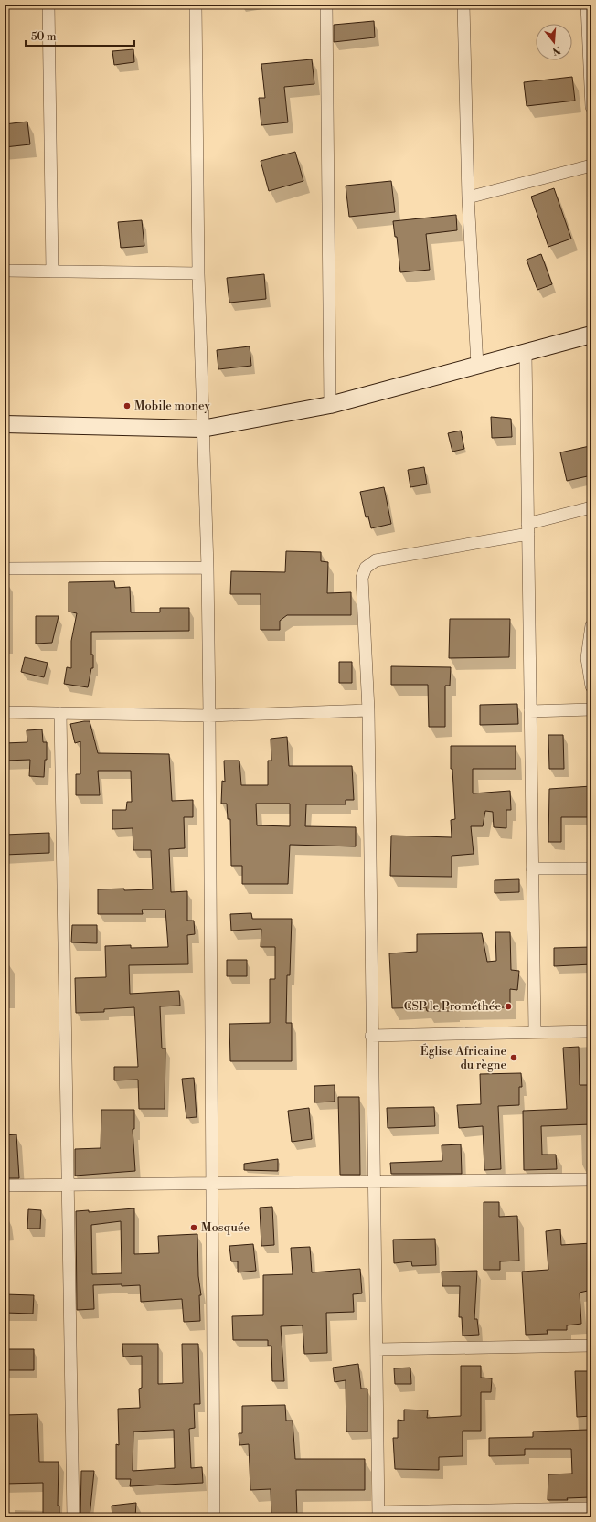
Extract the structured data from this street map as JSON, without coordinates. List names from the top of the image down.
{
  "places": [
    "Mobile money",
    "CSP le Prométhée",
    "Église Africaine du règne",
    "Mosquée"
  ],
  "scale_bar": "50 m",
  "north": "bottom"
}
